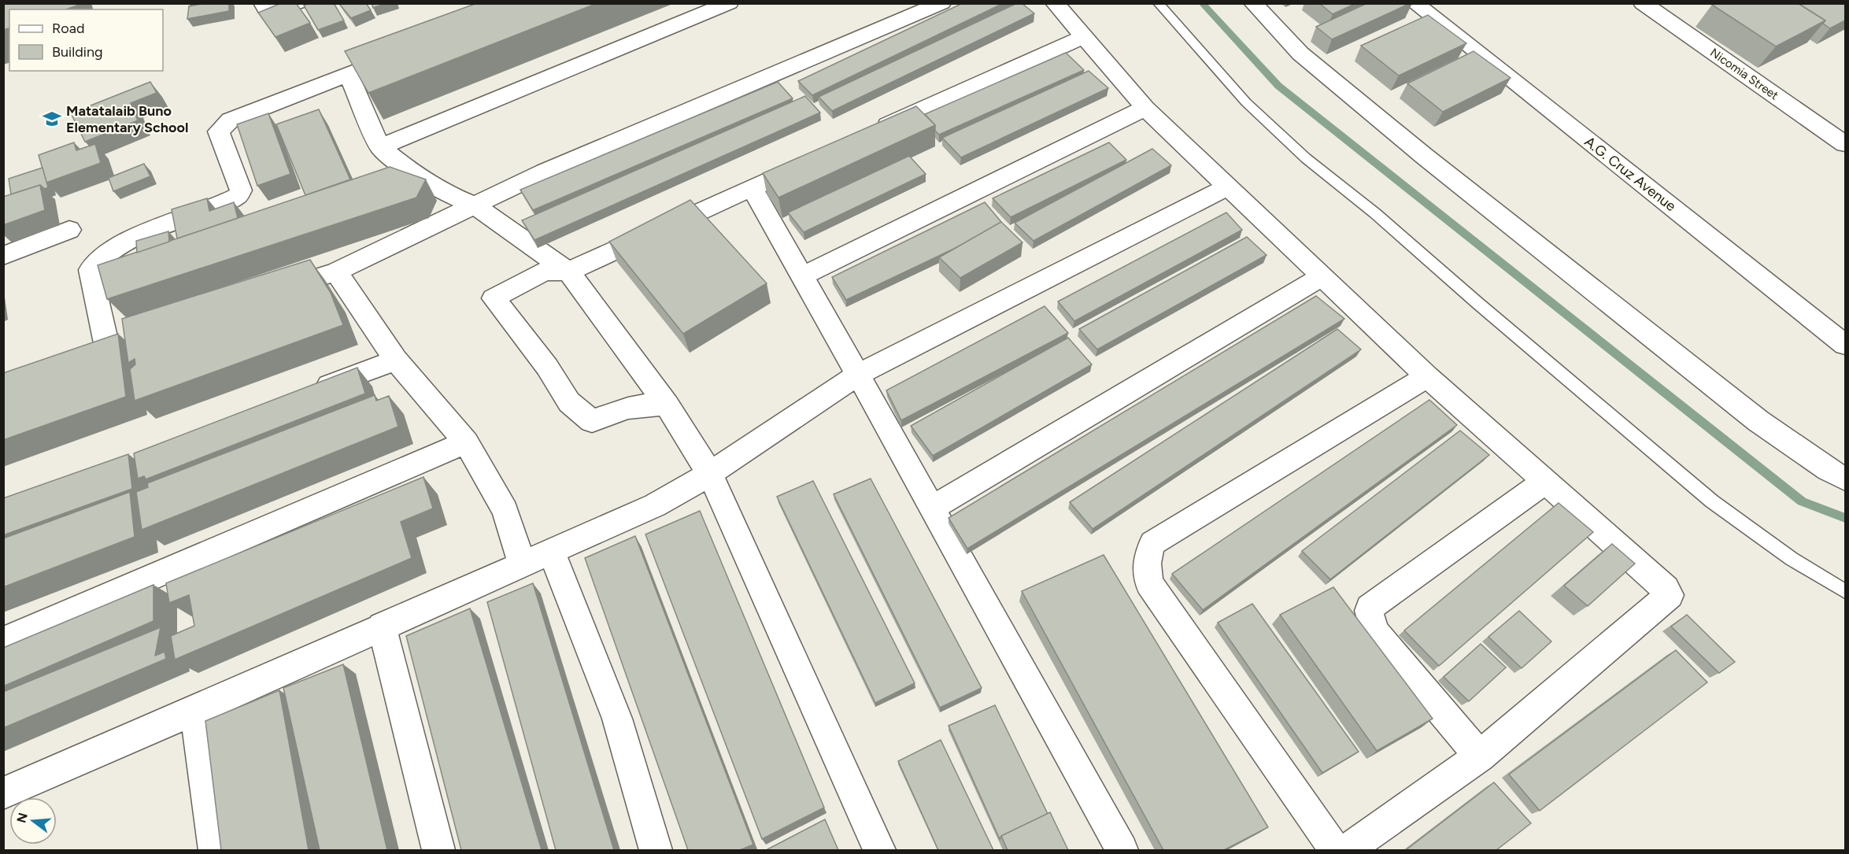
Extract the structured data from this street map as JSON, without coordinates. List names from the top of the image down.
{
  "streets": {
    "street": ["Nicomia Street", "A.G. Cruz Avenue"]
  },
  "places": {
    "school or university": ["Matatalaib Buno Elementary School"]
  },
  "legend": ["Road", "Building"],
  "north": "left"
}
